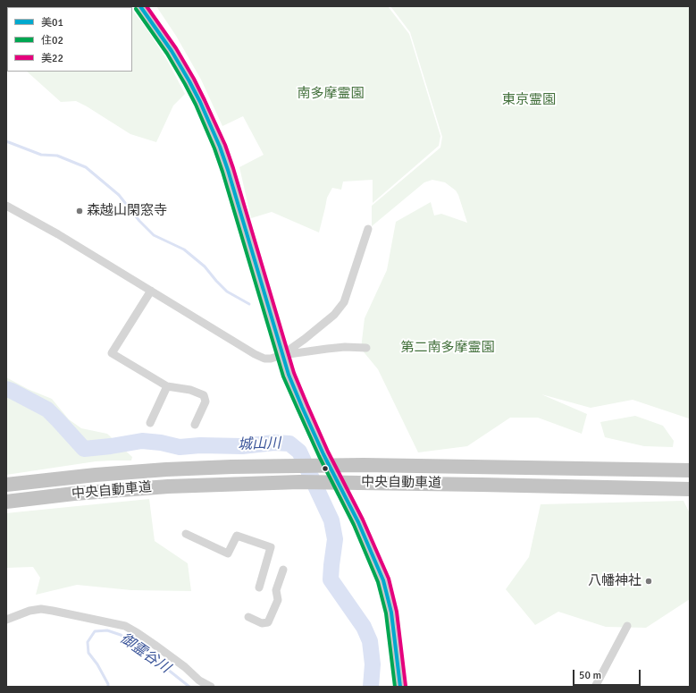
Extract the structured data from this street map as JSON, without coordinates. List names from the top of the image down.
{
  "streets": {
    "highway": ["中央自動車道"]
  },
  "water": ["城山川", "御霊谷川"],
  "parks": ["南多摩霊園", "東京霊園", "第二南多摩霊園"],
  "places": ["森越山閑窓寺", "八幡神社"],
  "lines": ["transit line 美01", "transit line 美22", "transit line 住02"],
  "legend": ["美01", "住02", "美22"],
  "scale_bar": "50 m"
}
